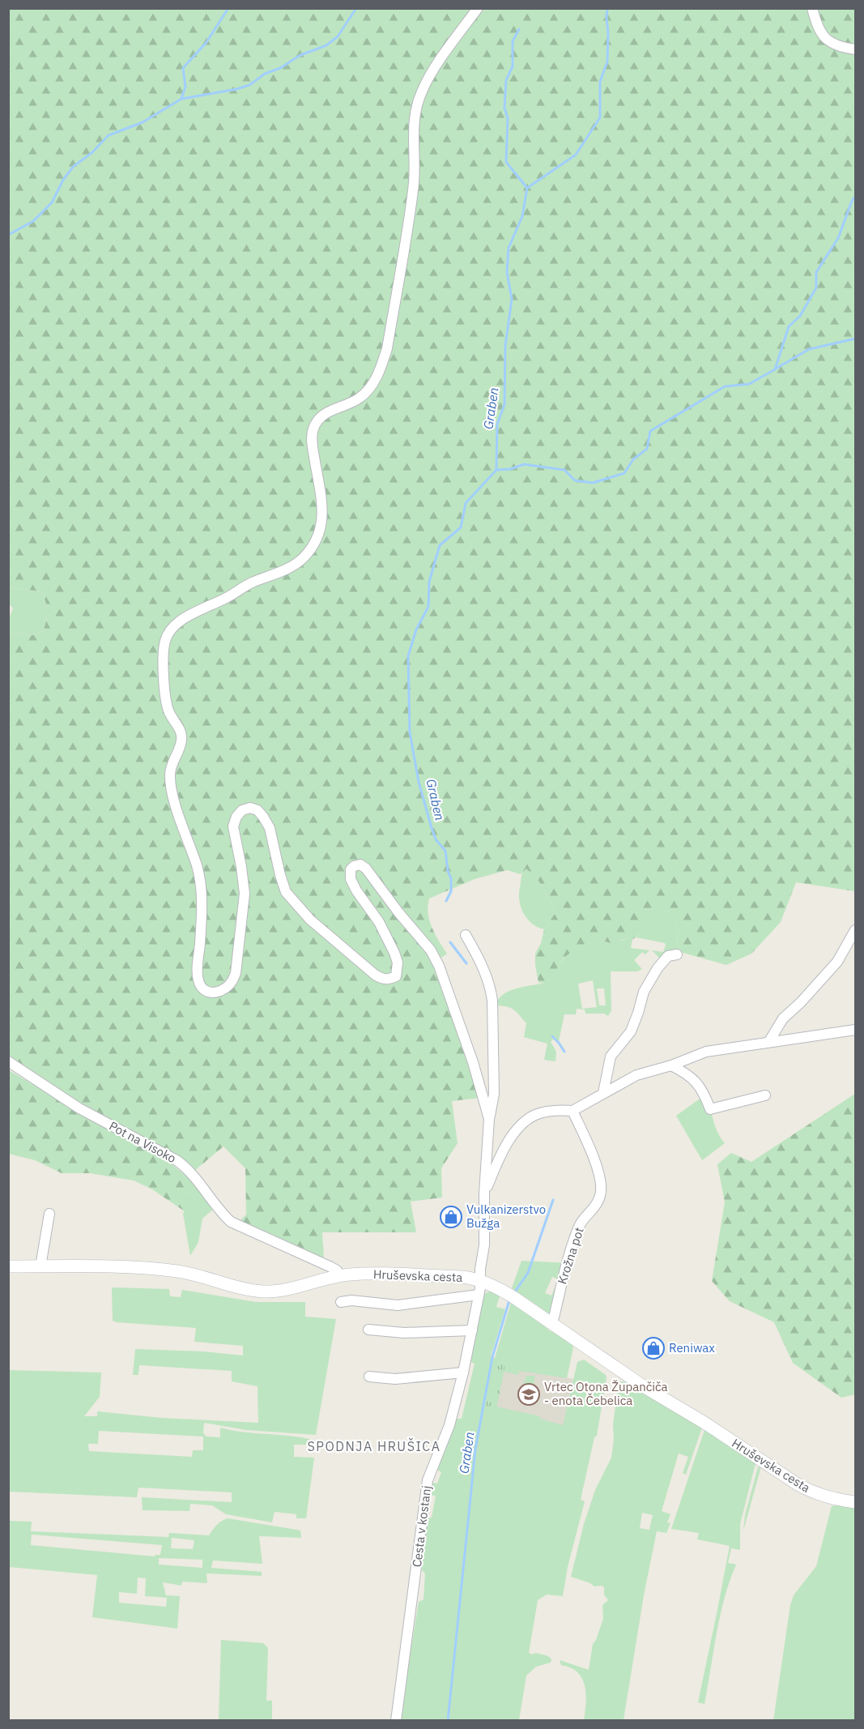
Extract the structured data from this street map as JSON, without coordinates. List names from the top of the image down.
{
  "streets": {
    "street": [
      "Pot na Visoko",
      "Krožna pot",
      "Hruševska cesta",
      "Cesta v kostanj"
    ]
  },
  "crossings": [
    ["Pot na Visoko", "Hruševska cesta"],
    ["Krožna pot", "Hruševska cesta"],
    ["Hruševska cesta", "Cesta v kostanj"]
  ],
  "districts": ["SPODNJA HRUŠICA"],
  "water": ["Graben"],
  "places": {
    "shop": ["Vulkanizerstvo Bužga", "Reniwax"],
    "school or university": ["Vrtec Otona Župančiča - enota Čebelica"]
  }
}
